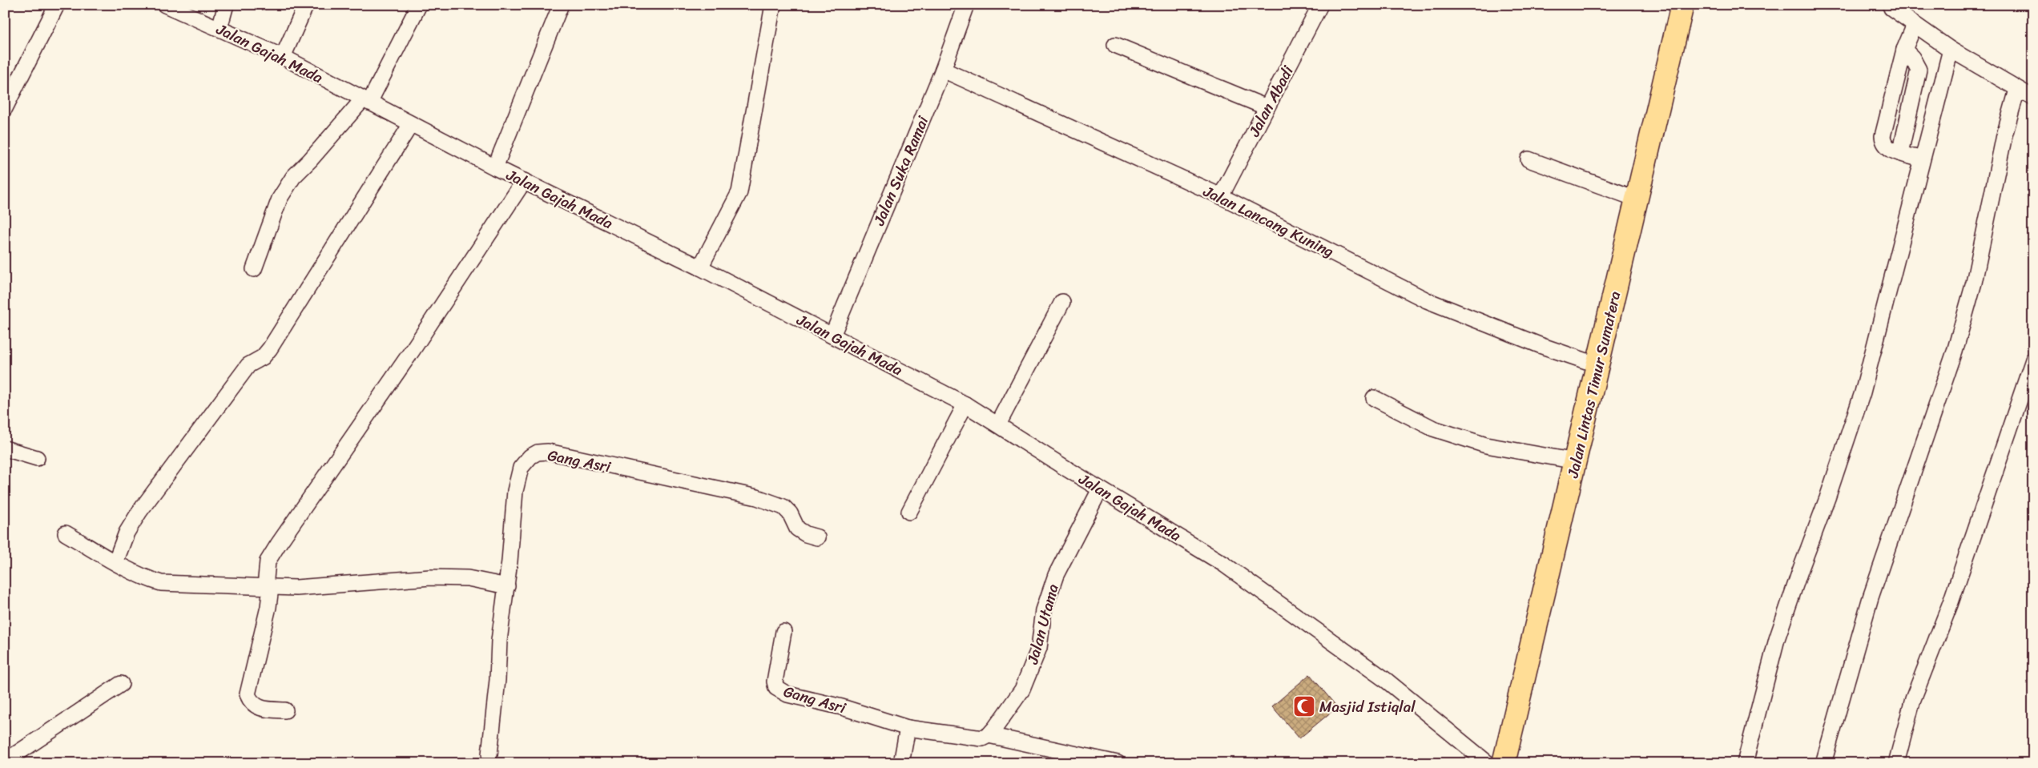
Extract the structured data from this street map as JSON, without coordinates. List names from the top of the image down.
{
  "streets": {
    "highway": ["Jalan Lintas Timur Sumatera"],
    "street": [
      "Jalan Gajah Mada",
      "Jalan Abadi",
      "Jalan Suka Ramai",
      "Jalan Lancang Kuning",
      "Gang Asri",
      "Jalan Utama"
    ]
  },
  "crossings": [
    ["Jalan Gajah Mada", "Jalan Suka Ramai"],
    ["Jalan Gajah Mada", "Jalan Utama"],
    ["Jalan Abadi", "Jalan Lancang Kuning"],
    ["Jalan Suka Ramai", "Jalan Lancang Kuning"],
    ["Jalan Lancang Kuning", "Jalan Lintas Timur Sumatera"]
  ],
  "places": {
    "mosque": ["Masjid Istiqlal"]
  }
}
